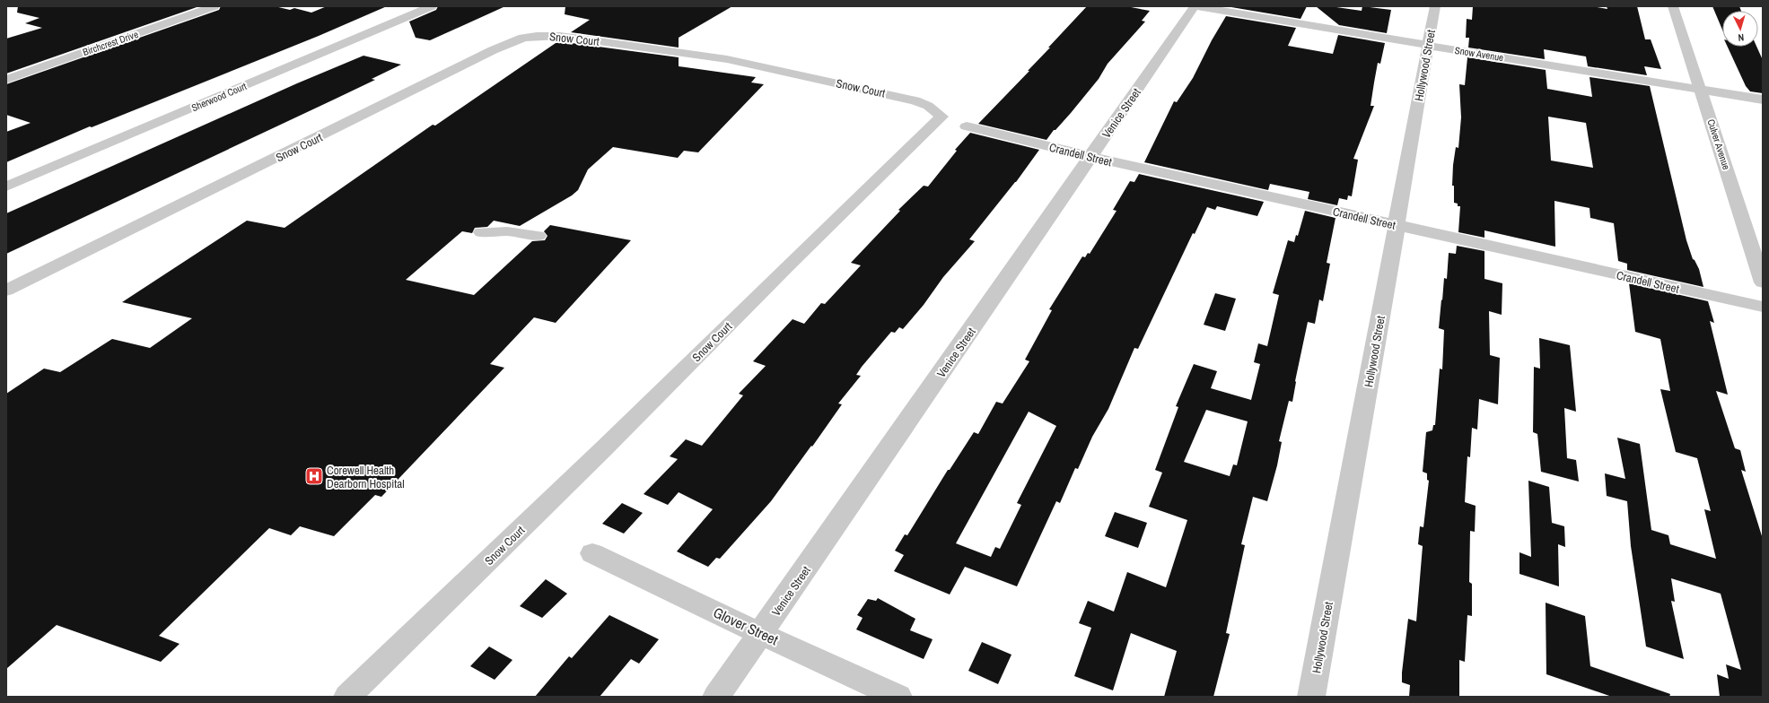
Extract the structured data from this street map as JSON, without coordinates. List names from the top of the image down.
{
  "streets": {
    "street": [
      "Snow Court",
      "Birchcrest Drive",
      "Snow Avenue",
      "Hollywood Street",
      "Sherwood Court",
      "Venice Street",
      "Culver Avenue",
      "Crandell Street",
      "Glover Street"
    ]
  },
  "crossings": [
    ["Snow Avenue", "Hollywood Street"],
    ["Snow Avenue", "Venice Street"],
    ["Snow Avenue", "Culver Avenue"],
    ["Hollywood Street", "Crandell Street"],
    ["Venice Street", "Crandell Street"],
    ["Venice Street", "Glover Street"]
  ],
  "places": {
    "hospital": ["Corewell Health Dearborn Hospital"]
  },
  "north": "bottom"
}
